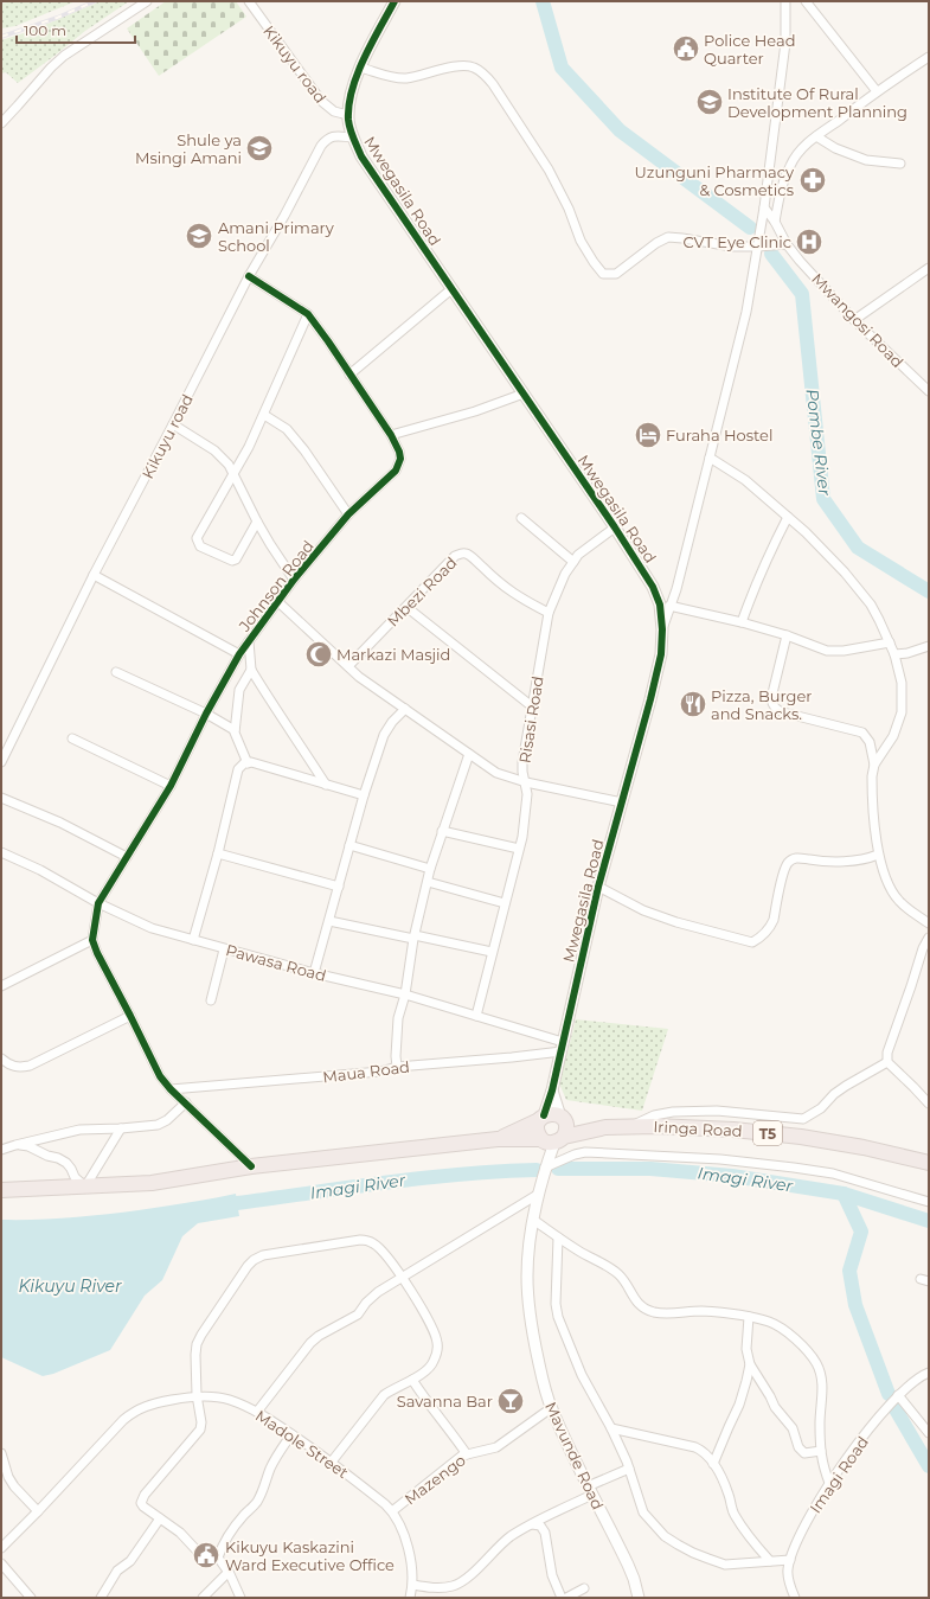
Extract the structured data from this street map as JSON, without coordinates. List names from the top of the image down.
{
  "streets": {
    "highway": ["Iringa Road", "T5"],
    "street": [
      "Kikuyu road",
      "Mwegasila Road",
      "Mwangosi Road",
      "Johnson Road",
      "Mbezi Road",
      "Risasi Road",
      "Pawasa Road",
      "Maua Road",
      "Madole Street",
      "Mavunde Road",
      "Imagi Road",
      "Mazengo"
    ]
  },
  "crossings": [
    ["Kikuyu road", "Mwegasila Road"],
    ["Kikuyu road", "Johnson Road"],
    ["Mwegasila Road", "Risasi Road"],
    ["Mwegasila Road", "Pawasa Road"],
    ["Mwegasila Road", "Maua Road"],
    ["Mwegasila Road", "T5"],
    ["Mwegasila Road", "Mavunde Road"],
    ["Johnson Road", "Pawasa Road"],
    ["Mbezi Road", "Risasi Road"],
    ["Risasi Road", "Pawasa Road"],
    ["Pawasa Road", "Maua Road"],
    ["Iringa Road", "T5"],
    ["T5", "Mavunde Road"],
    ["Madole Street", "Mazengo"],
    ["Mavunde Road", "Mazengo"]
  ],
  "water": ["Pombe River", "Imagi River", "Kikuyu River"],
  "places": {
    "public building": ["Police Head Quarter", "Kikuyu Kaskazini Ward Executive Office"],
    "school or university": ["Institute Of Rural Development Planning", "Shule ya Msingi Amani", "Amani Primary School"],
    "pharmacy": ["Uzunguni Pharmacy & Cosmetics"],
    "hospital": ["CVT Eye Clinic"],
    "hotel": ["Furaha Hostel"],
    "mosque": ["Markazi Masjid"],
    "restaurant": ["Pizza, Burger and Snacks."],
    "bar": ["Savanna Bar"]
  },
  "scale_bar": "100 m"
}
